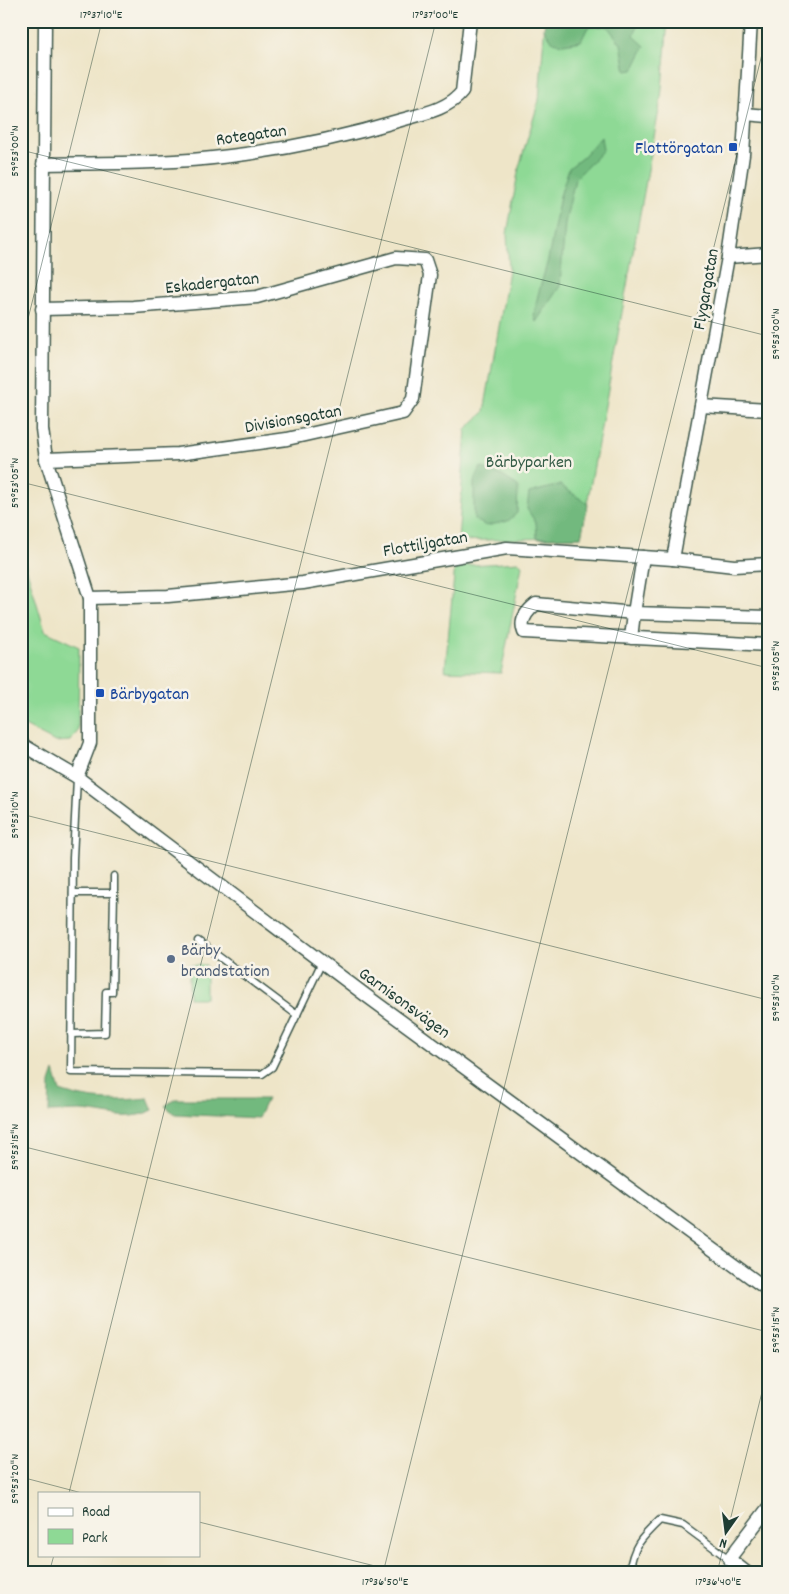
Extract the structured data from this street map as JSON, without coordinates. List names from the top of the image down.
{
  "streets": {
    "street": [
      "Rotegatan",
      "Eskadergatan",
      "Flygargatan",
      "Divisionsgatan",
      "Flottiljgatan",
      "Garnisonsvägen"
    ]
  },
  "crossings": [
    ["Eskadergatan", "Divisionsgatan"],
    ["Flygargatan", "Flottiljgatan"]
  ],
  "parks": ["Bärbyparken"],
  "places": {
    "transit": ["Flottörgatan", "Bärbygatan"],
    "other": ["Bärby brandstation"]
  },
  "legend": ["Road", "Park"],
  "north": "bottom",
  "coordinates": [
    "17°37'10\"E",
    "17°37'00\"E",
    "59°53'00\"N",
    "59°53'05\"N",
    "59°53'10\"N",
    "59°53'15\"N",
    "59°53'20\"N",
    "17°36'50\"E",
    "17°36'40\"E"
  ]
}
